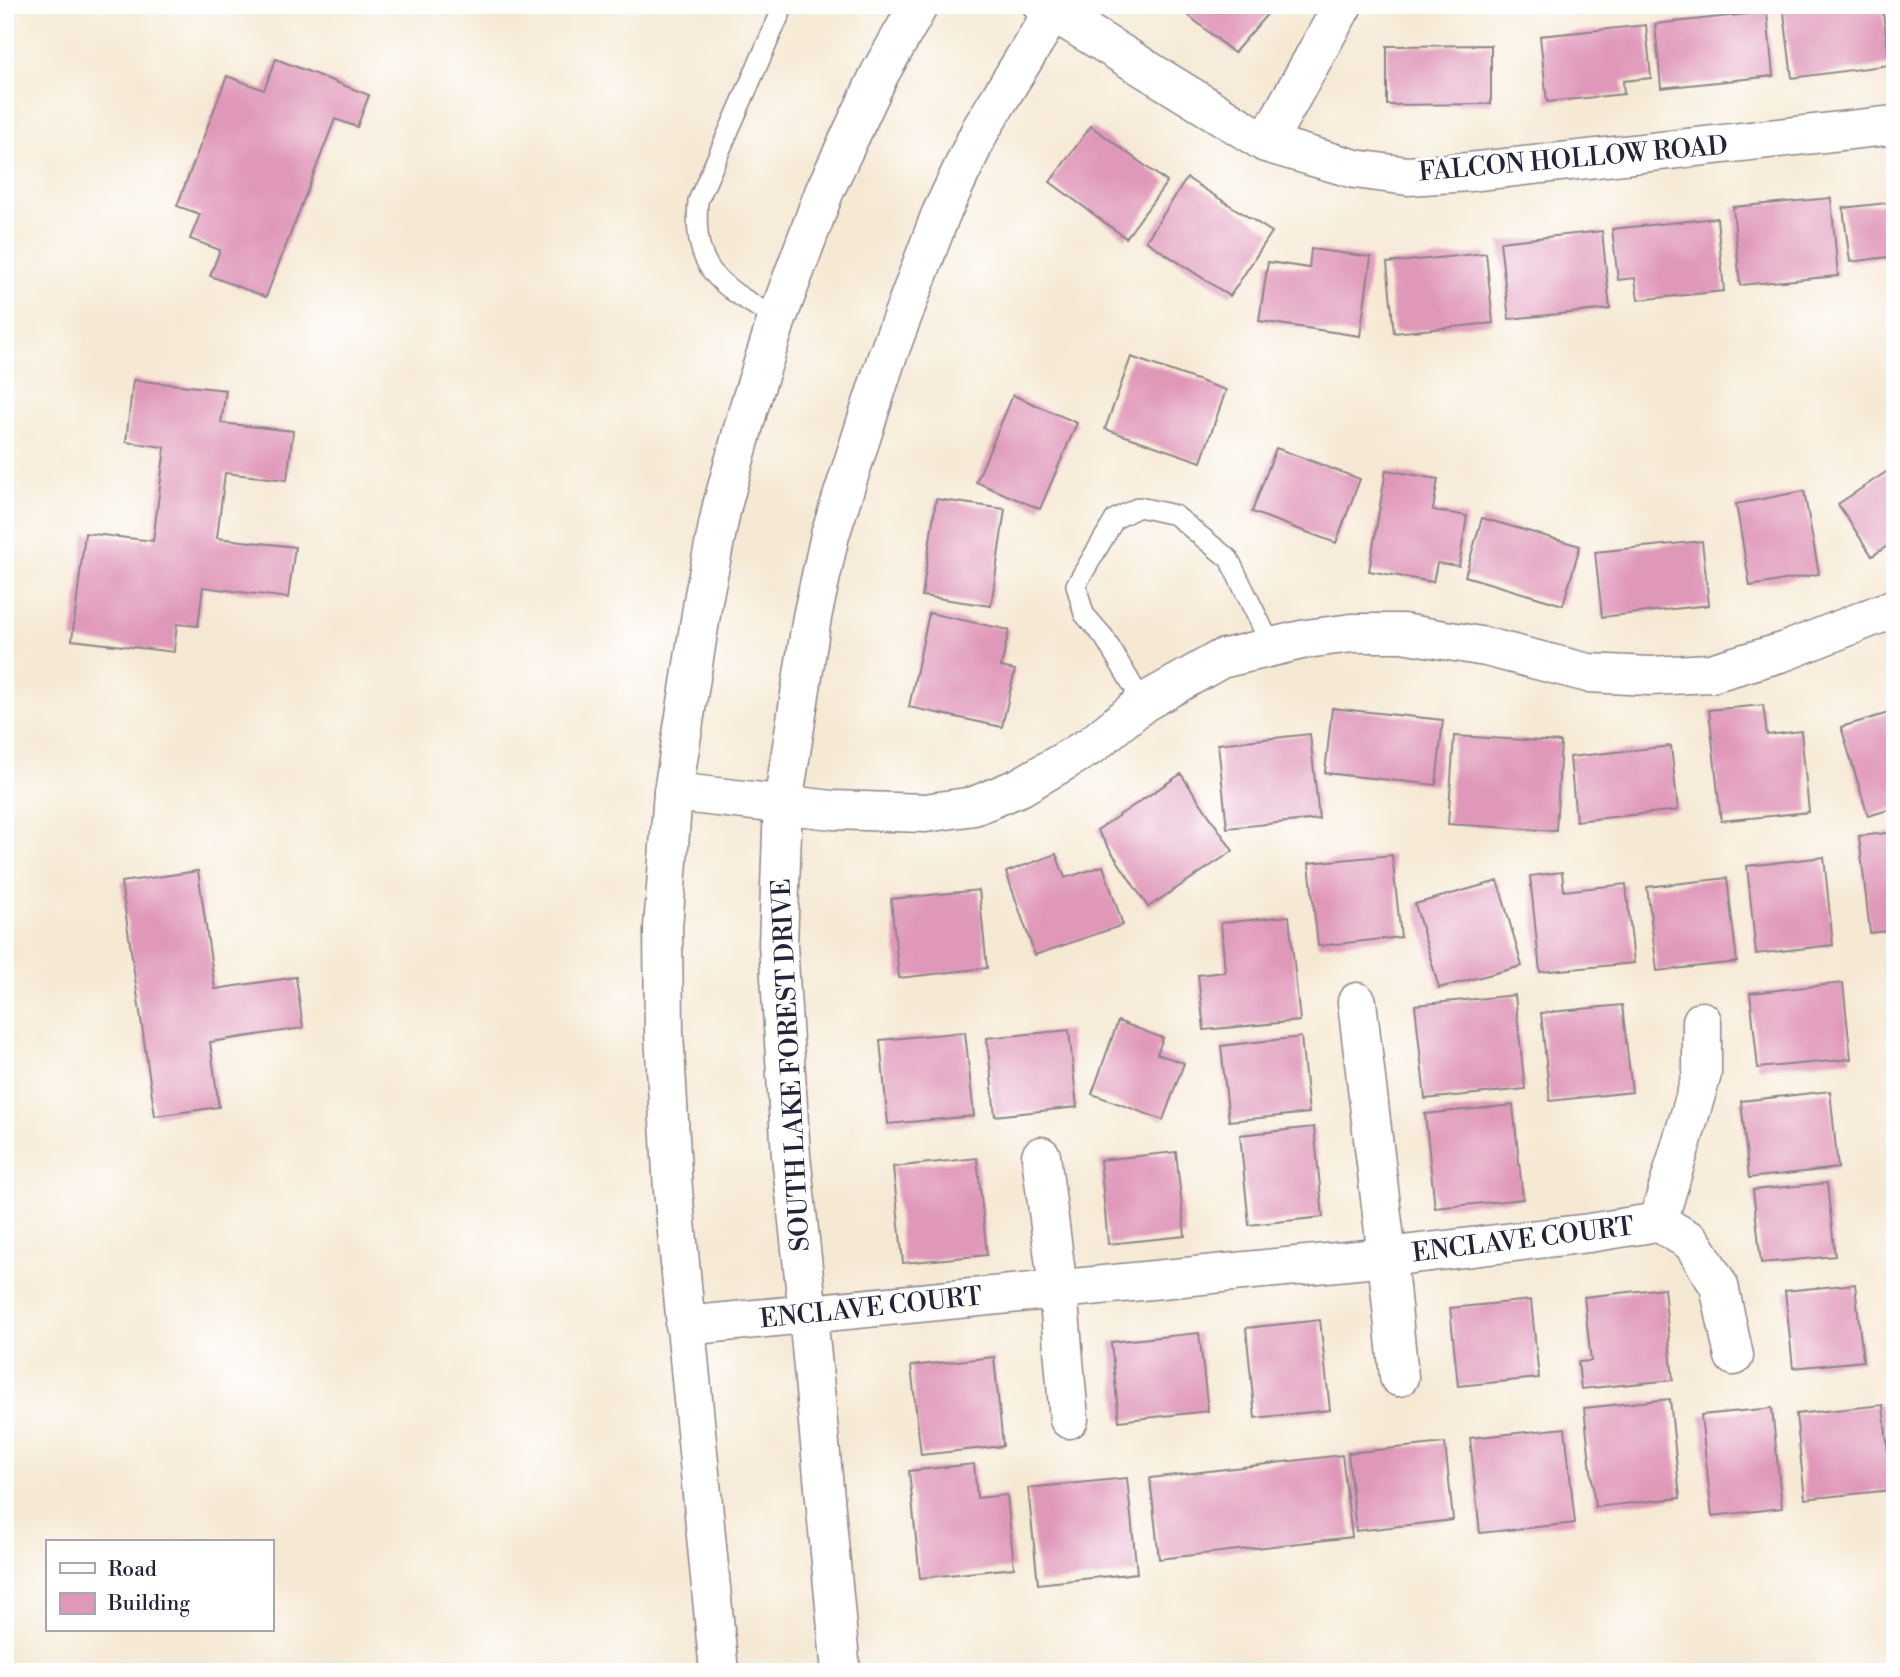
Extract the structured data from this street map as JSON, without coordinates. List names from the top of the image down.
{
  "streets": {
    "street": ["FALCON HOLLOW ROAD", "SOUTH LAKE FOREST DRIVE", "ENCLAVE COURT"]
  },
  "crossings": [
    ["FALCON HOLLOW ROAD", "SOUTH LAKE FOREST DRIVE"],
    ["SOUTH LAKE FOREST DRIVE", "ENCLAVE COURT"]
  ],
  "legend": ["Road", "Building"]
}
